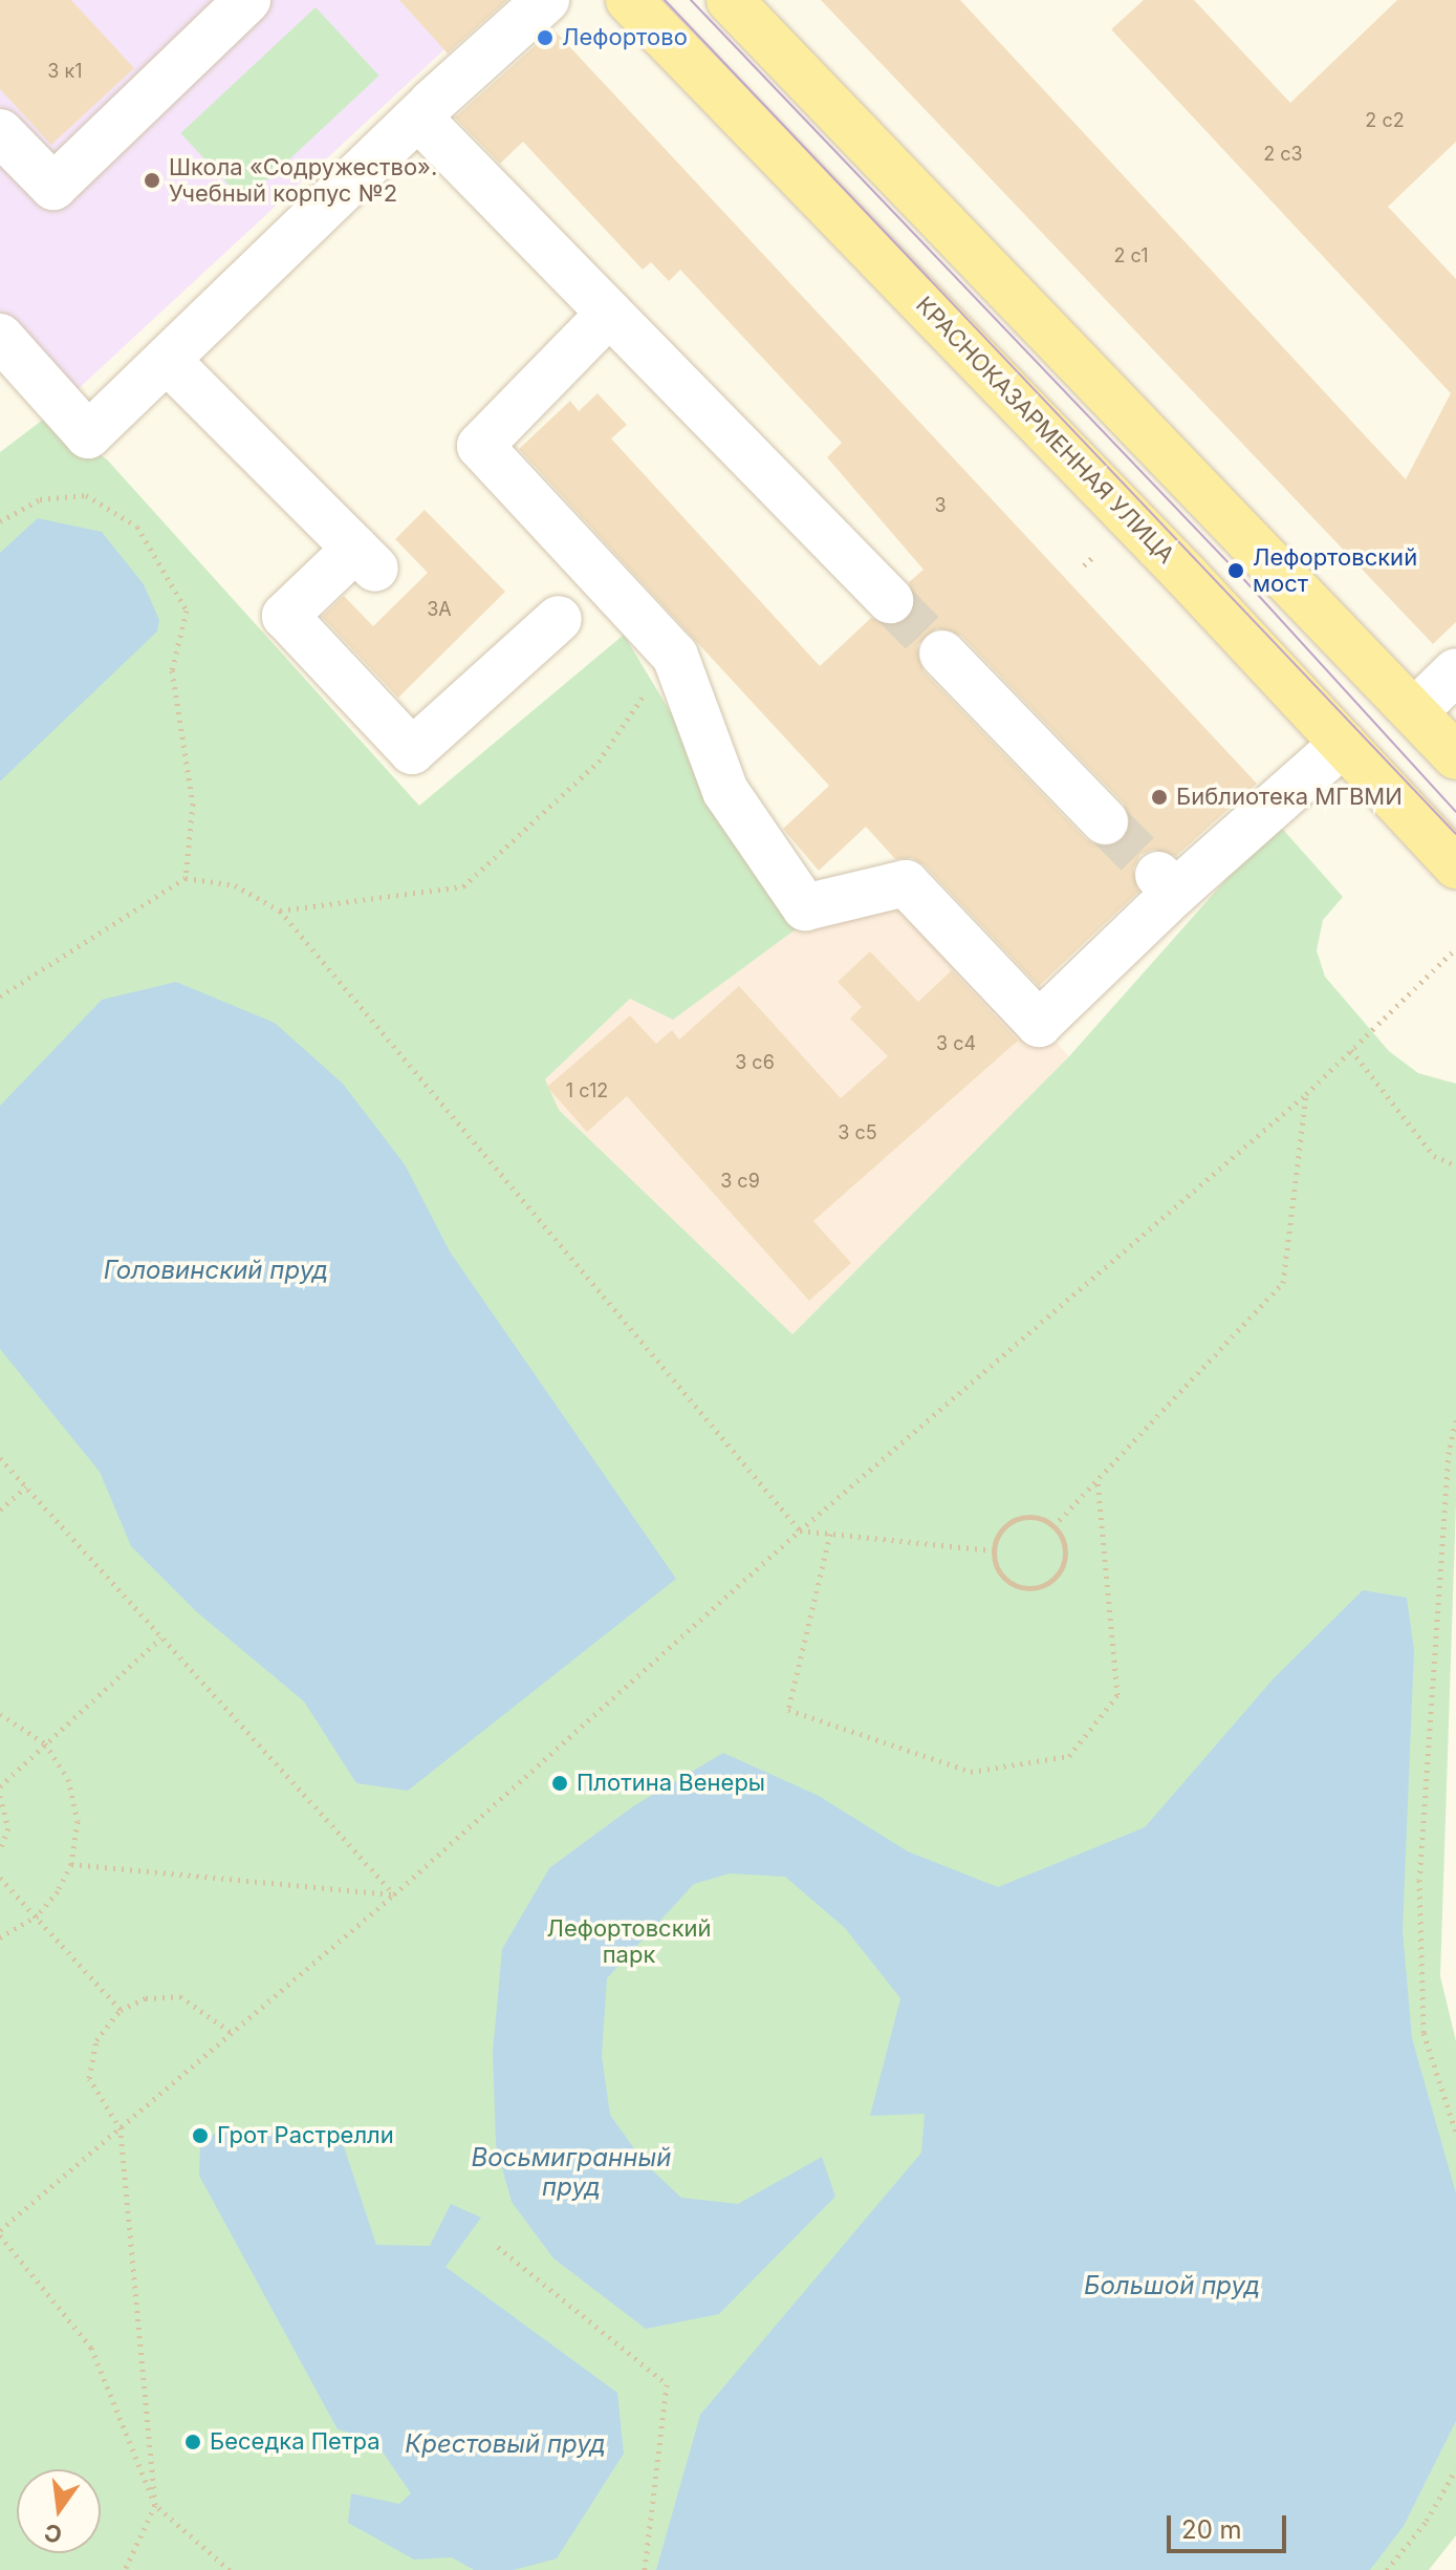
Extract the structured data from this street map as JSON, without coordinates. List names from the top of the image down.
{
  "streets": {
    "main road": ["КРАСНОКАЗАРМЕННАЯ УЛИЦА"]
  },
  "water": [
    "Головинский пруд",
    "Восьмигранный пруд",
    "Большой пруд",
    "Крестовый пруд"
  ],
  "parks": ["Лефортовский парк"],
  "places": [
    "Лефортово",
    "Школа «Содружество». Учебный корпус №2",
    "Лефортовский мост",
    "Библиотека МГВМИ",
    "Плотина Венеры",
    "Грот Растрелли",
    "Беседка Петра"
  ],
  "house_numbers": [
    "3 к1",
    "2 с2",
    "2 c3",
    "2 с1",
    "3",
    "3А",
    "3 с4",
    "3 с6",
    "1 с12",
    "3 с5",
    "3 с9"
  ],
  "scale_bar": "20 m",
  "north": "bottom"
}
